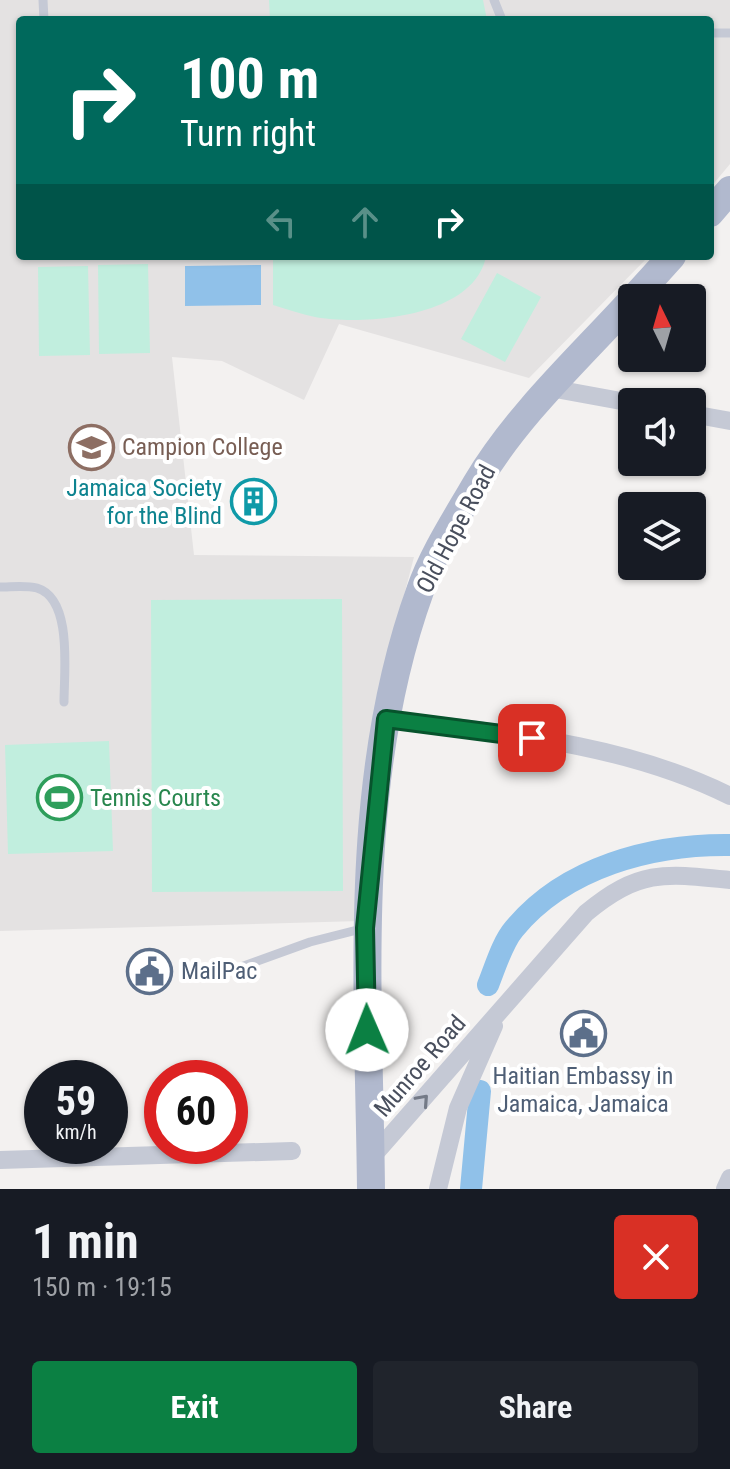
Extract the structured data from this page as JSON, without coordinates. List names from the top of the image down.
{
  "streets": {
    "main road": ["Old Hope Road"],
    "street": ["Munroe Road"]
  },
  "crossings": [
    ["Old Hope Road", "Munroe Road"]
  ],
  "places": {
    "school or university": ["Campion College"],
    "building": ["Jamaica Society for the Blind"],
    "sports": ["Tennis Courts"],
    "public building": ["MailPac", "Haitian Embassy in Jamaica, Jamaica"]
  },
  "north": "top",
  "page": {
    "turn": ["100 m", "Turn right"],
    "speed": "59 km/h",
    "limit": "60",
    "heading": ["1 min", "150 m · 19:15"],
    "buttons": ["Exit", "Share"]
  }
}
